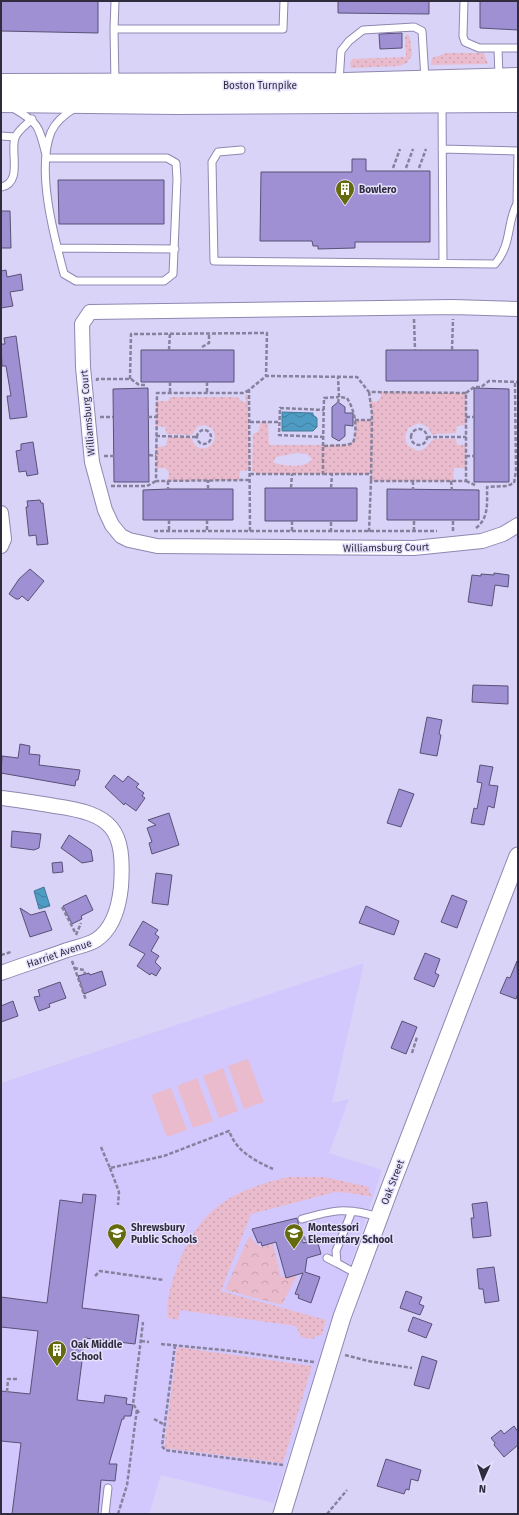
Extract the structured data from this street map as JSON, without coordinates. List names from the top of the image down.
{
  "streets": {
    "highway": ["Boston Turnpike"],
    "street": ["Williamsburg Court", "Harriet Avenue", "Oak Street"]
  },
  "places": {
    "building": ["Bowlero", "Oak Middle School"],
    "school or university": ["Shrewsbury Public Schools", "Montessori Elementary School"]
  },
  "north": "bottom"
}
